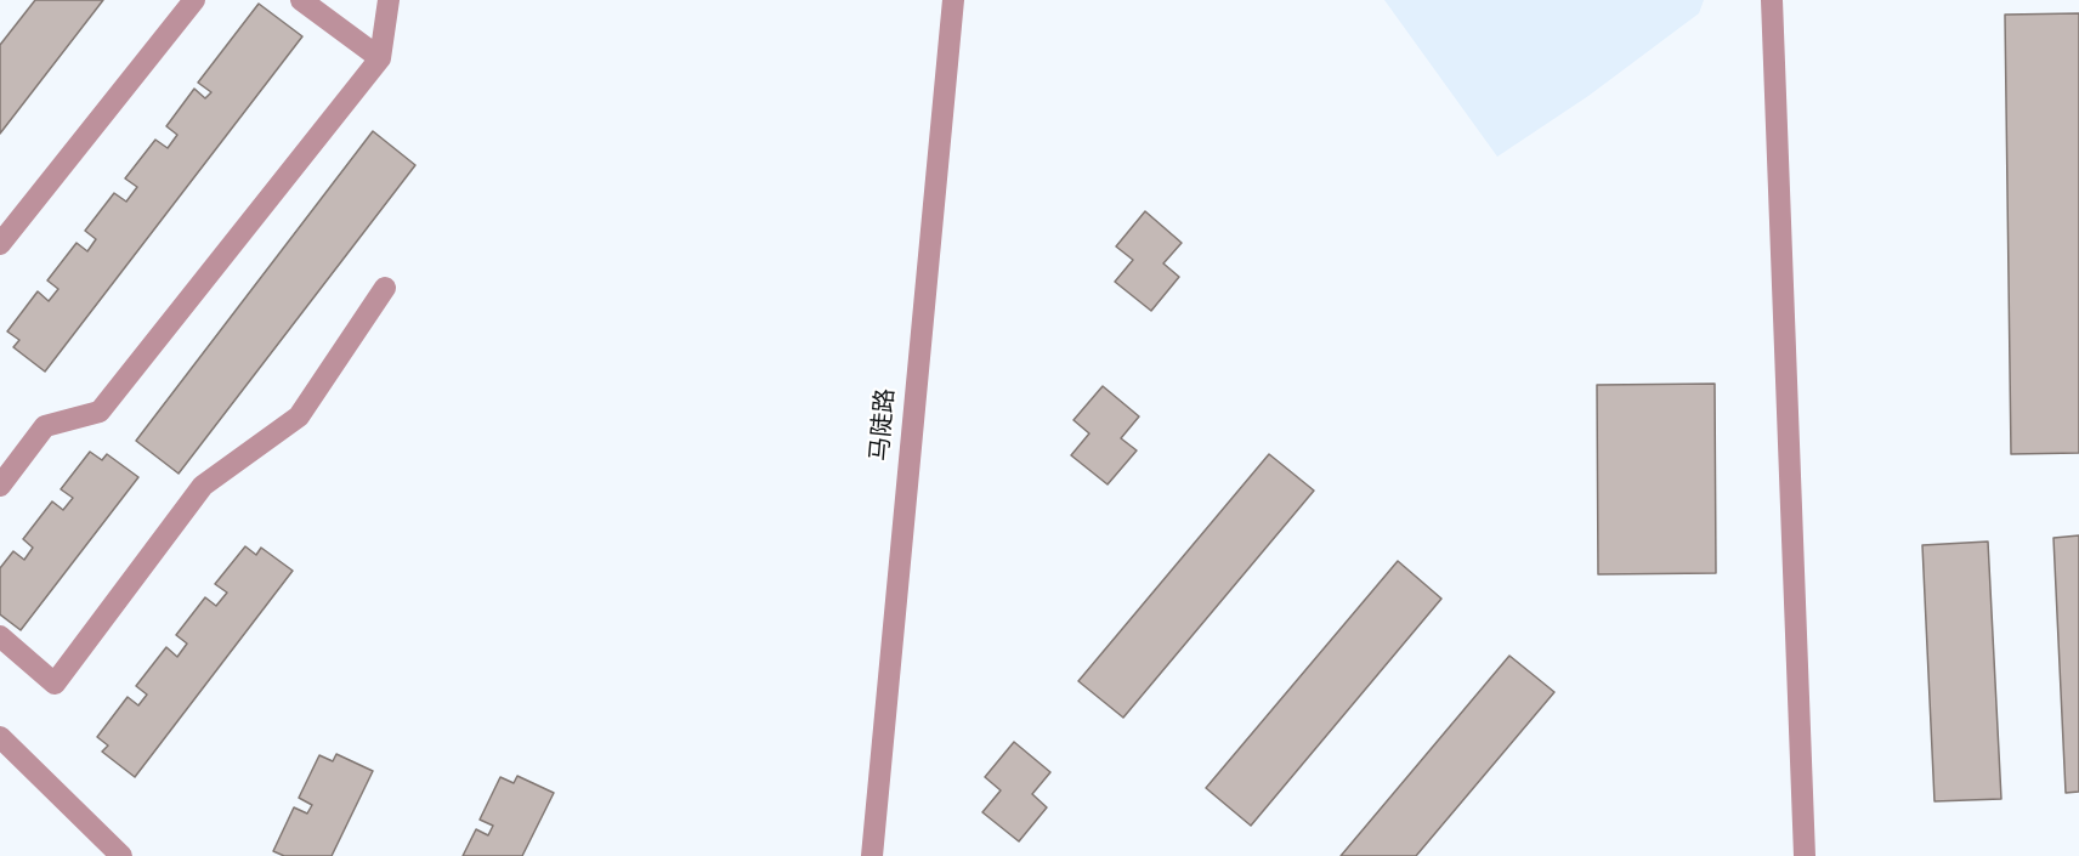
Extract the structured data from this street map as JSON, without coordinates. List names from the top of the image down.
{
  "streets": {
    "street": ["马陡路"]
  }
}
